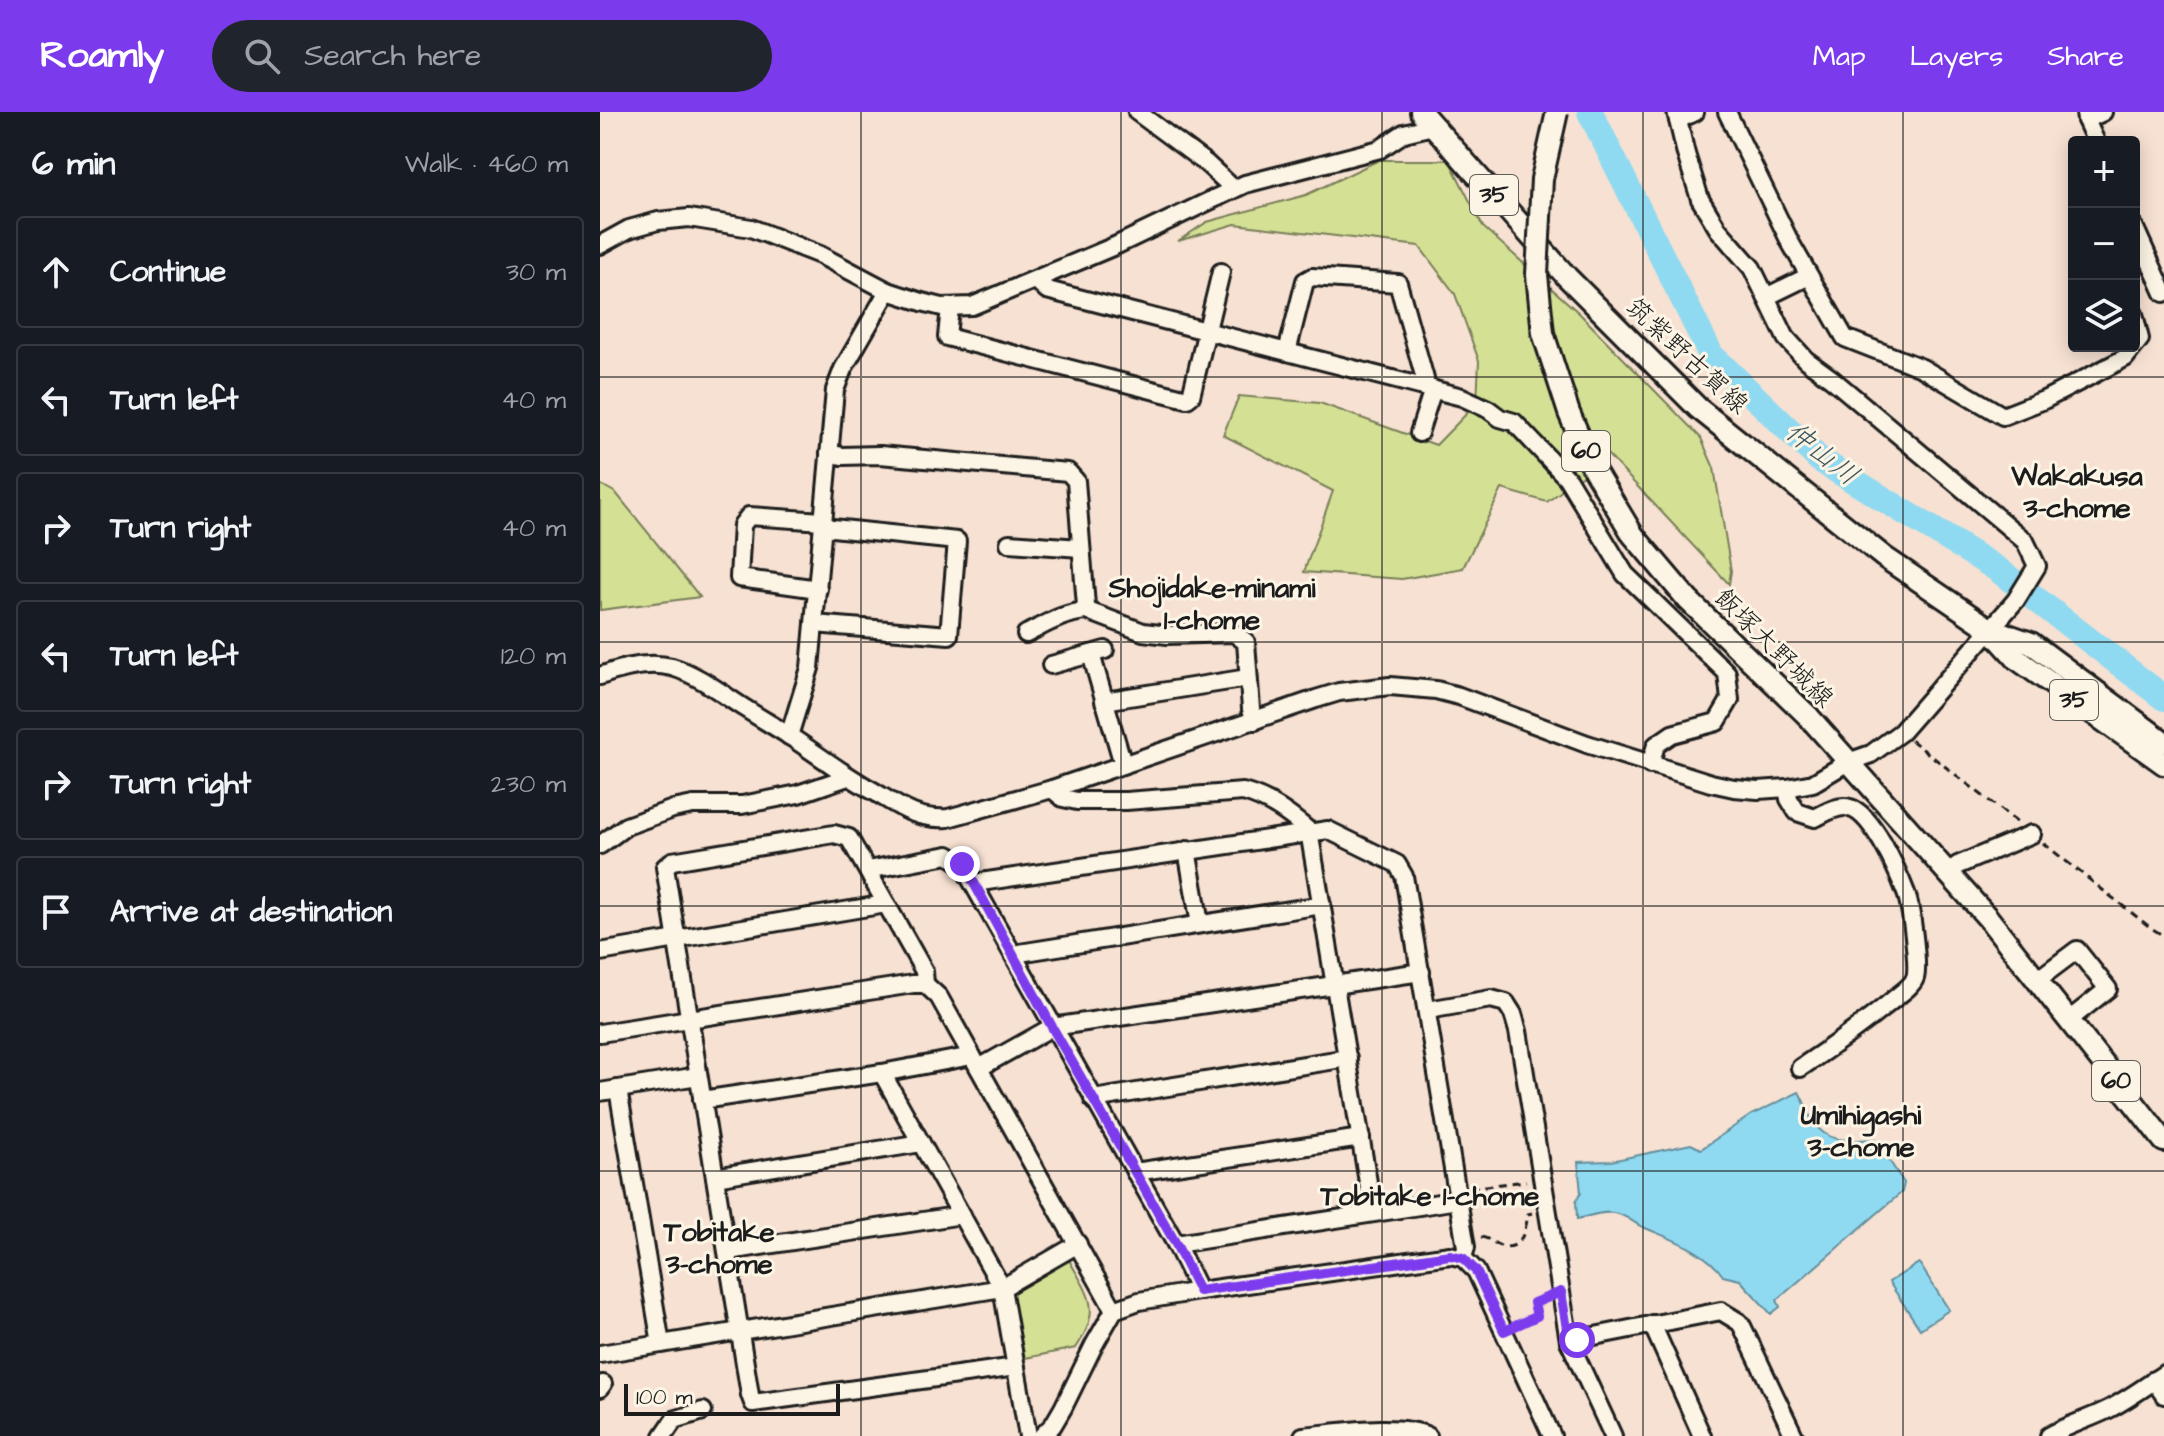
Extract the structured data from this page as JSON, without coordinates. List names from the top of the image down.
{
  "streets": {
    "main road": [
      "35",
      "筑紫野古賀線",
      "60",
      "飯塚大野城線"
    ]
  },
  "districts": [
    "Wakakusa 3-chome",
    "Shojidake-minami 1-chome",
    "Umihigashi 3-chome",
    "Tobitake 1-chome",
    "Tobitake 3-chome"
  ],
  "water": ["仲山川"],
  "scale_bar": "100 m",
  "page": {
    "header": "Roamly",
    "search": "Search here",
    "nav": ["Map", "Layers", "Share"],
    "heading": ["6 min", "Walk · 460 m"],
    "map_buttons": ["+", "−"],
    "list": [
      ["Continue", "30 m"],
      ["Turn left", "40 m"],
      ["Turn right", "40 m"],
      ["Turn left", "120 m"],
      ["Turn right", "230 m"],
      "Arrive at destination"
    ],
    "scale": "100 m"
  }
}
